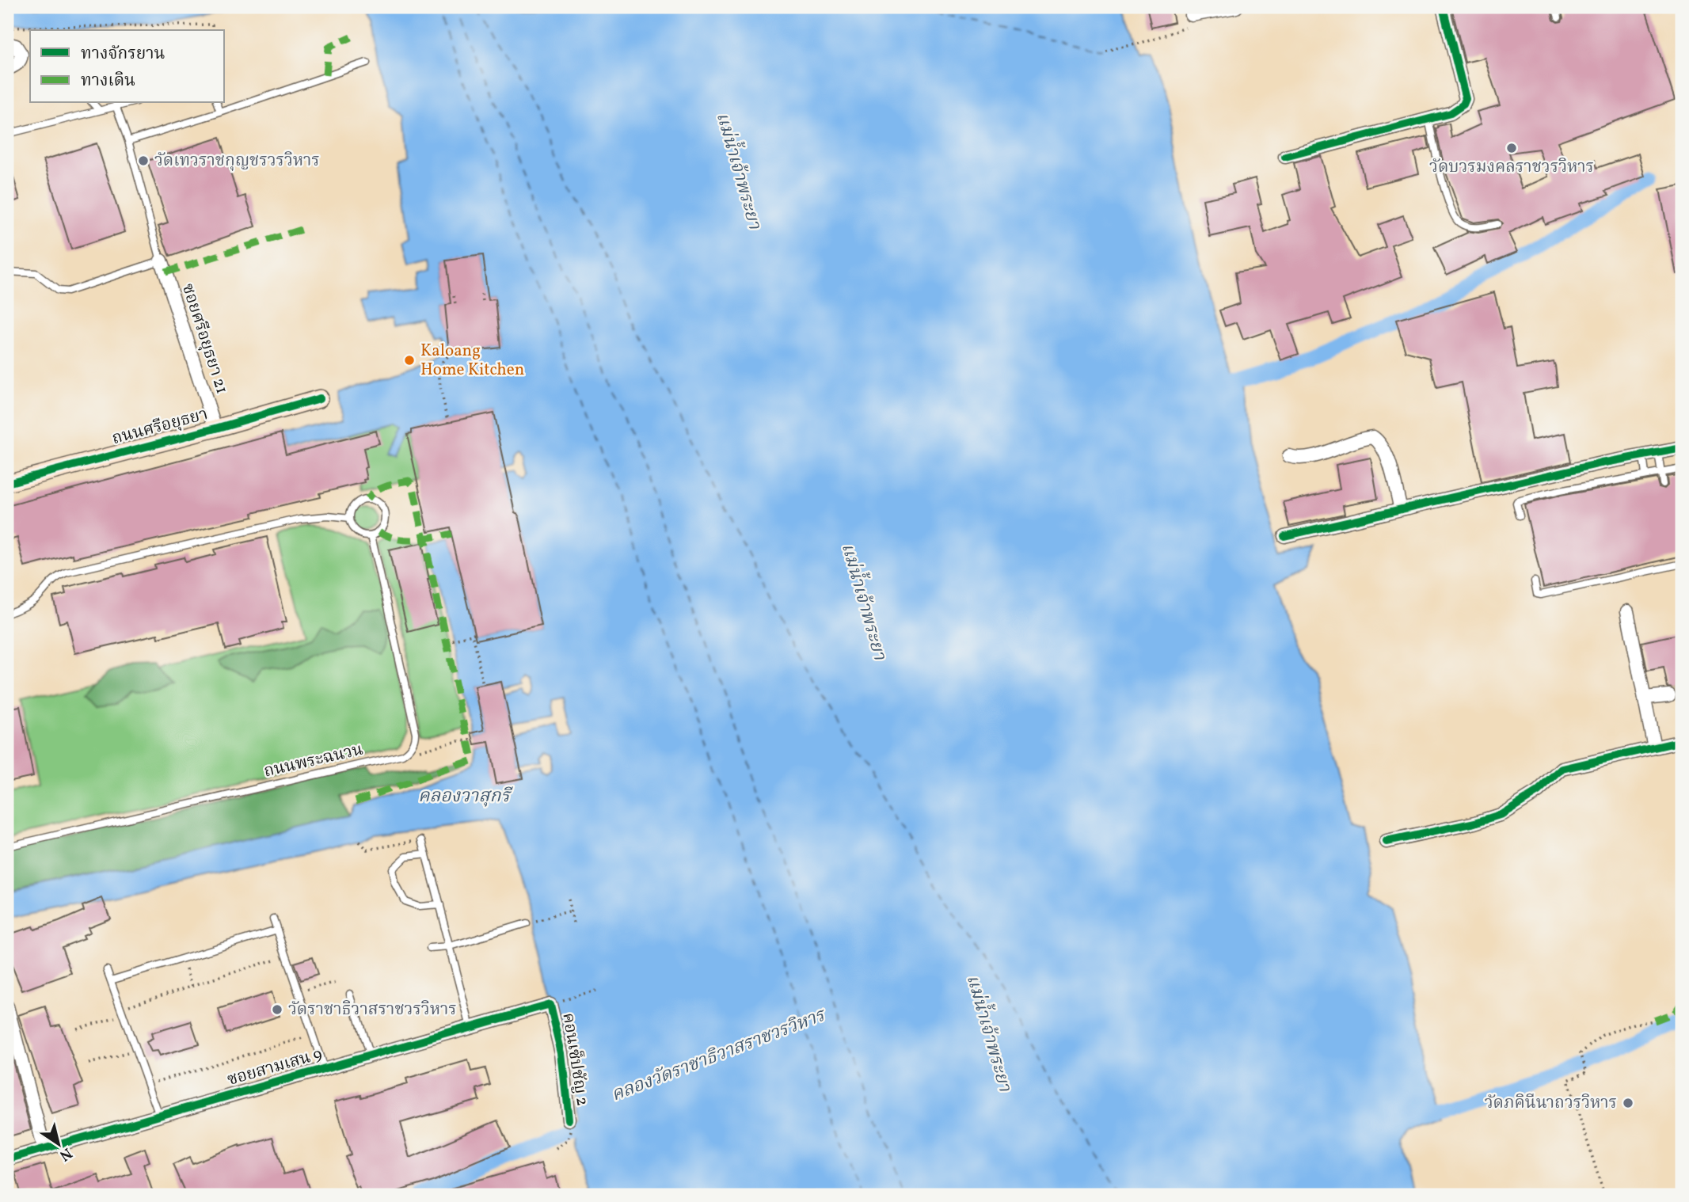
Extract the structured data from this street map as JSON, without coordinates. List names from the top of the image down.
{
  "streets": {
    "street": [
      "ซอยศรีอยุธยา 21",
      "ถนนศรีอยุธยา",
      "คอนเซ็ปชัญ 2",
      "ซอยสามเสน 9"
    ],
    "lane": ["ถนนพระฉนวน"]
  },
  "crossings": [
    ["ซอยศรีอยุธยา 21", "ถนนศรีอยุธยา"],
    ["คอนเซ็ปชัญ 2", "ซอยสามเสน 9"]
  ],
  "water": ["แม่น้ำเจ้าพระยา", "คลองวาสุกรี", "คลองวัดราชาธิวาสราชวรวิหาร"],
  "places": [
    "วัดบวรมงคลราชวรวิหาร",
    "วัดเทวราชกุญชรวรวิหาร",
    "Kaloang Home Kitchen",
    "วัดราชาธิวาสราชวรวิหาร",
    "วัดภคินีนาถวรวิหาร"
  ],
  "legend": ["ทางจักรยาน", "ทางเดิน"],
  "north": "bottom right"
}
